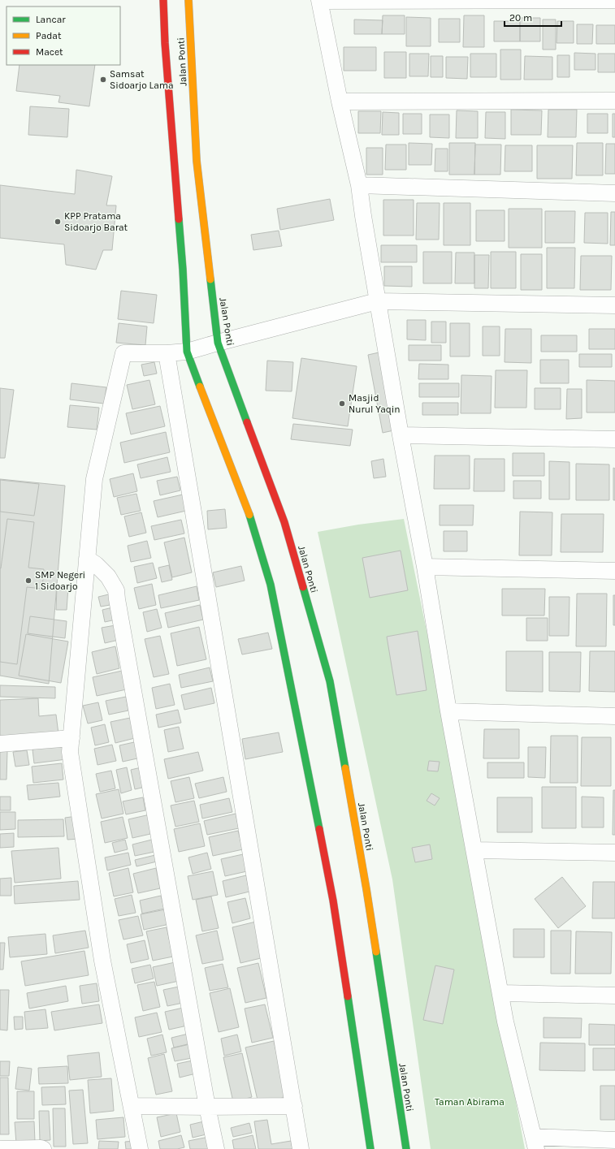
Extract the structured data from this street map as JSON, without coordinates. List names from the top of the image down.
{
  "streets": {
    "main road": ["Jalan Ponti"]
  },
  "parks": ["Taman Abirama"],
  "places": [
    "Samsat Sidoarjo Lama",
    "KPP Pratama Sidoarjo Barat",
    "Masjid Nurul Yaqin",
    "SMP Negeri 1 Sidoarjo"
  ],
  "legend": ["Lancar", "Padat", "Macet"],
  "scale_bar": "20 m"
}
